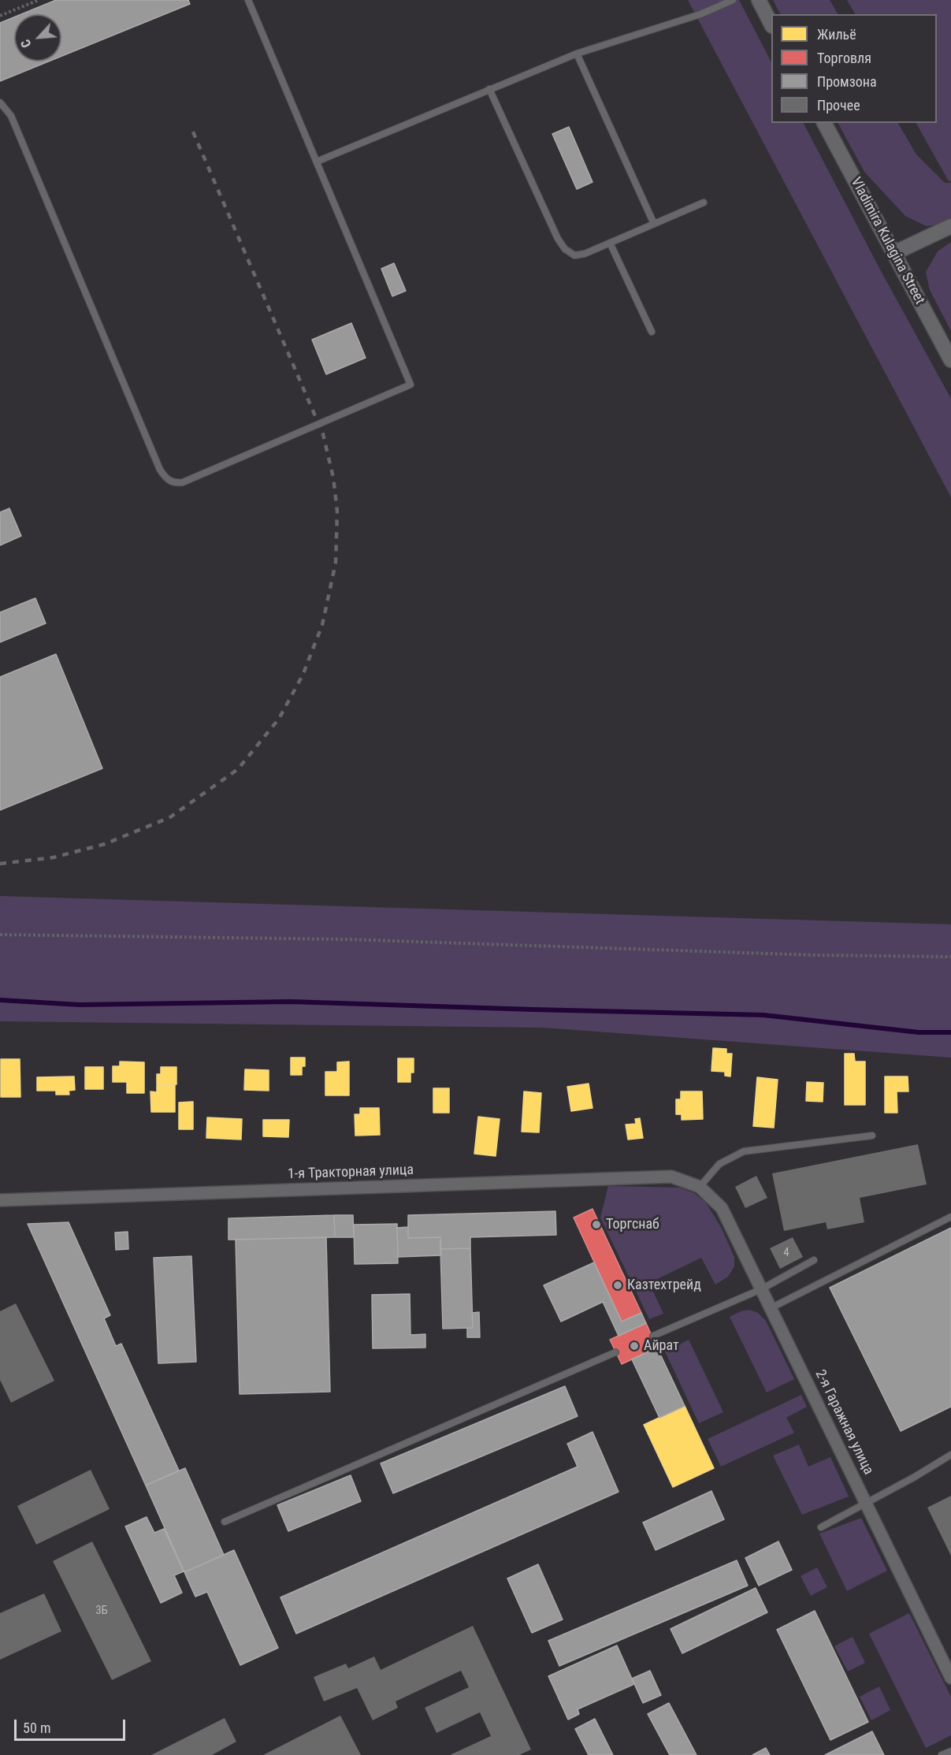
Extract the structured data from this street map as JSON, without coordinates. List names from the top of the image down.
{
  "streets": {
    "street": ["Vladimira Kulagina Street", "1-я Тракторная улица", "2-я Гаражная улица"]
  },
  "crossings": [
    ["1-я Тракторная улица", "2-я Гаражная улица"]
  ],
  "places": ["Торгснаб", "Казтехтрейд", "Айрат"],
  "house_numbers": ["4", "3Б"],
  "legend": [
    "Жильё",
    "Торговля",
    "Промзона",
    "Прочее"
  ],
  "scale_bar": "50 m",
  "north": "bottom left"
}
